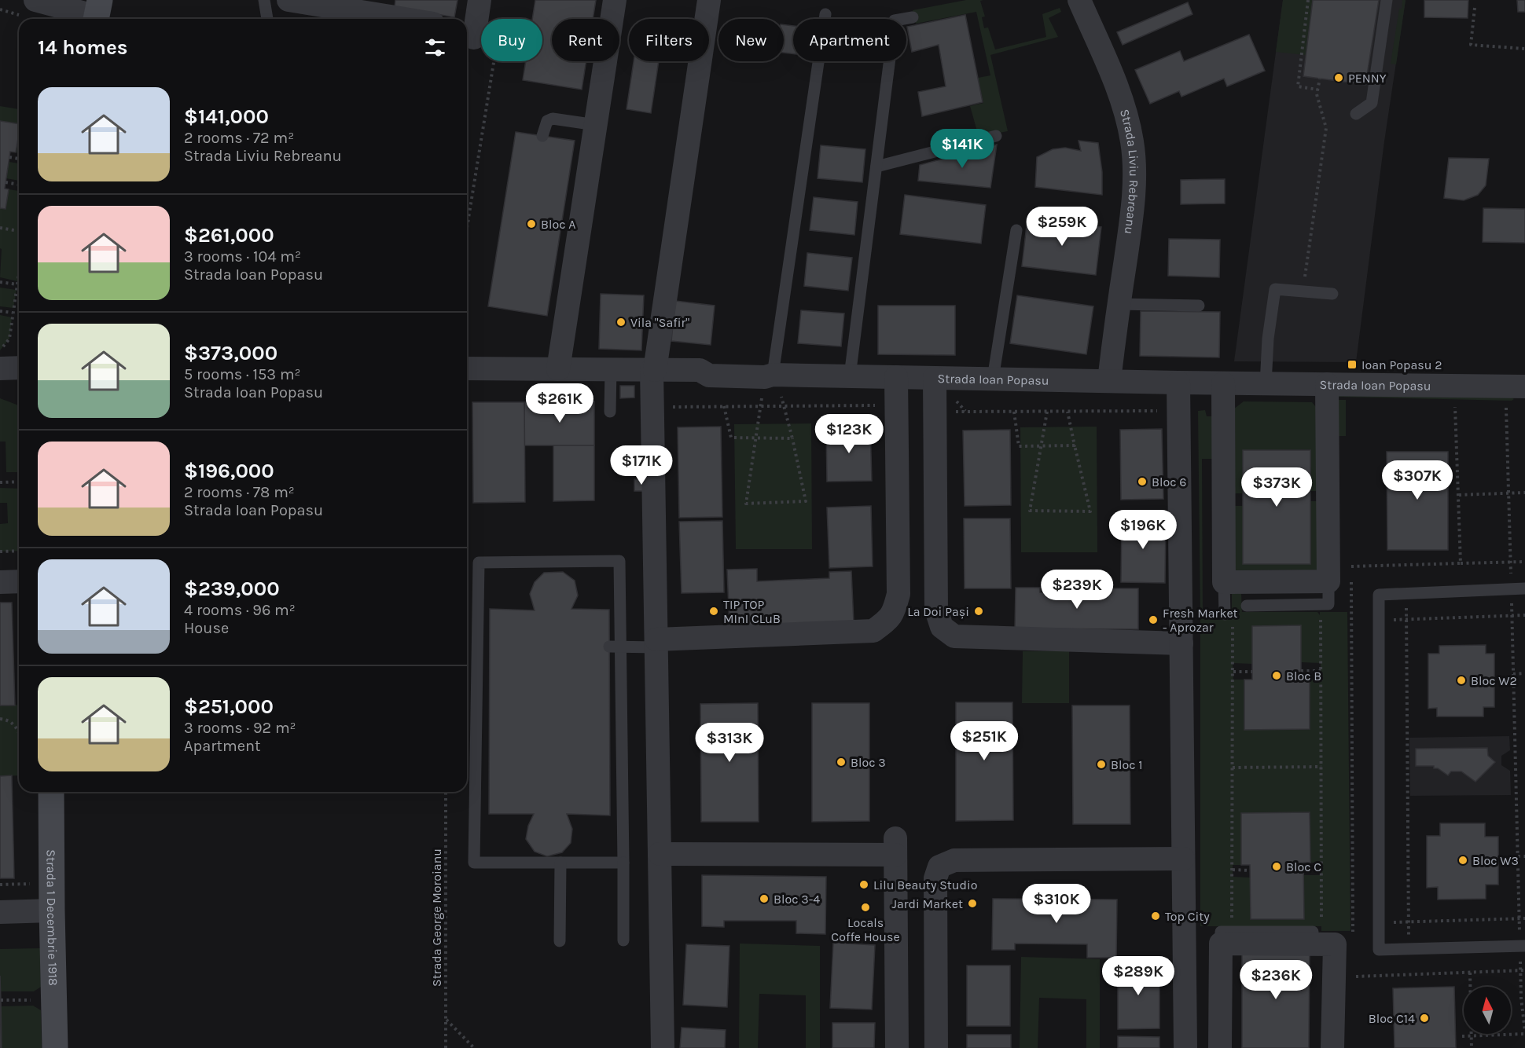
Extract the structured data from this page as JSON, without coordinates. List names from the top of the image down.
{
  "streets": {
    "street": ["Strada Liviu Rebreanu", "Strada Ioan Popasu", "Strada 1 Decembrie 1918"],
    "path": ["Strada George Moroianu"]
  },
  "crossings": [
    ["Strada Liviu Rebreanu", "Strada Ioan Popasu"]
  ],
  "places": {
    "other": [
      "PENNY",
      "Bloc A",
      "Vila \"Safir\"",
      "Bloc 6",
      "TIP TOP MInI CLuB",
      "La Doi Pași",
      "Fresh Market - Aprozar",
      "Bloc B",
      "Bloc W2",
      "Bloc 3",
      "Bloc 1",
      "Bloc W3",
      "Bloc C",
      "Lilu Beauty Studio",
      "Bloc 3-4",
      "Jardi Market",
      "Locals Coffe House",
      "Top City",
      "Bloc C14"
    ],
    "transit": ["Ioan Popasu 2"]
  },
  "north": "top",
  "page": {
    "chip": [
      "Buy",
      "Rent",
      "Filters",
      "New",
      "Apartment"
    ],
    "heading": "14 homes",
    "list": [
      {
        "name": "$141,000",
        "note": "2 rooms · 72 m² · Strada Liviu Rebreanu"
      },
      {
        "name": "$261,000",
        "note": "3 rooms · 104 m² · Strada Ioan Popasu"
      },
      {
        "name": "$373,000",
        "note": "5 rooms · 153 m² · Strada Ioan Popasu"
      },
      {
        "name": "$196,000",
        "note": "2 rooms · 78 m² · Strada Ioan Popasu"
      },
      {
        "name": "$239,000",
        "note": "4 rooms · 96 m² · House"
      },
      {
        "name": "$251,000",
        "note": "3 rooms · 92 m² · Apartment"
      }
    ],
    "price": [
      "$141K",
      "$259K",
      "$261K",
      "$123K",
      "$171K",
      "$307K",
      "$373K",
      "$196K",
      "$239K",
      "$251K",
      "$313K",
      "$310K",
      "$289K",
      "$236K"
    ]
  }
}
